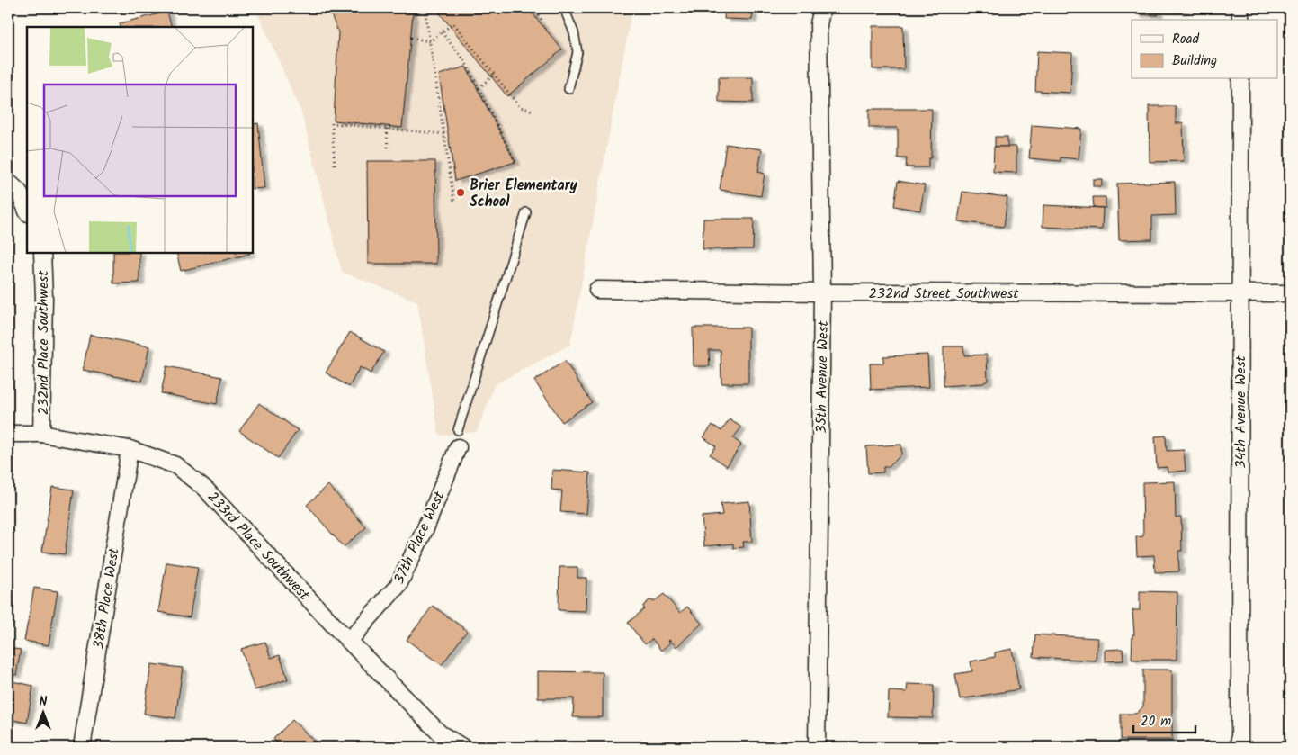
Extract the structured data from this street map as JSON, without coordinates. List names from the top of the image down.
{
  "streets": {
    "street": [
      "232nd Street Southwest",
      "232nd Place Southwest",
      "35th Avenue West",
      "34th Avenue West",
      "37th Place West",
      "233rd Place Southwest",
      "38th Place West"
    ]
  },
  "crossings": [
    ["232nd Street Southwest", "35th Avenue West"],
    ["232nd Street Southwest", "34th Avenue West"],
    ["232nd Place Southwest", "233rd Place Southwest"],
    ["37th Place West", "233rd Place Southwest"],
    ["233rd Place Southwest", "38th Place West"]
  ],
  "places": ["Brier Elementary School"],
  "legend": ["Road", "Building"],
  "scale_bar": "20 m",
  "north": "top"
}
